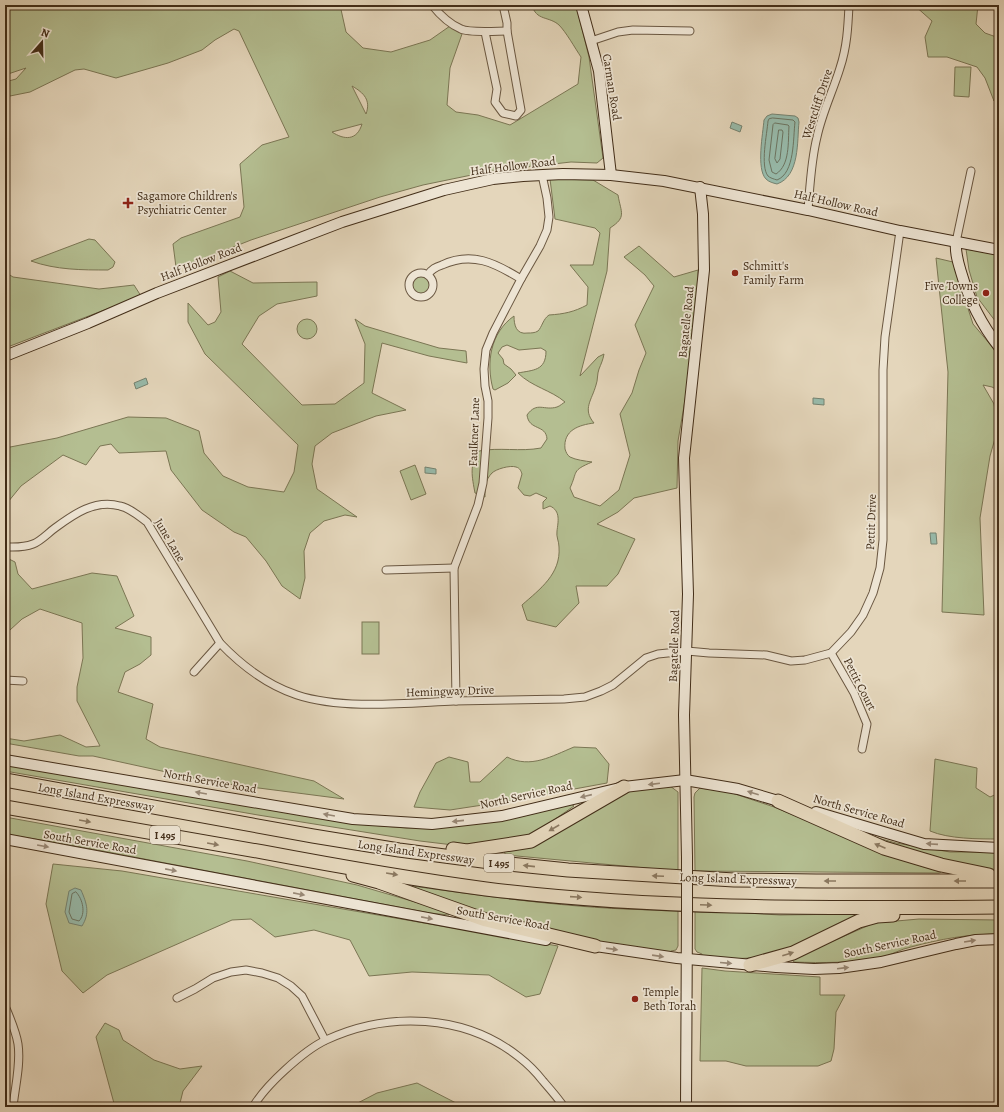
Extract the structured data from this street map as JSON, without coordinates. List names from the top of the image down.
{
  "streets": {
    "highway": ["Long Island Expressway", "I 495"],
    "main road": [
      "Carman Road",
      "Half Hollow Road",
      "Bagatelle Road",
      "North Service Road",
      "South Service Road"
    ],
    "street": [
      "Westcliff Drive",
      "Faulkner Lane",
      "Pettit Drive",
      "June Lane",
      "Pettit Court",
      "Hemingway Drive"
    ]
  },
  "crossings": [
    ["Carman Road", "Half Hollow Road"],
    ["Westcliff Drive", "Half Hollow Road"],
    ["Half Hollow Road", "Bagatelle Road"],
    ["Half Hollow Road", "Faulkner Lane"],
    ["Half Hollow Road", "Pettit Drive"],
    ["Bagatelle Road", "Hemingway Drive"],
    ["Bagatelle Road", "North Service Road"],
    ["Bagatelle Road", "South Service Road"],
    ["Faulkner Lane", "Hemingway Drive"],
    ["Pettit Drive", "Pettit Court"],
    ["June Lane", "Hemingway Drive"]
  ],
  "one_way": ["North Service Road", "South Service Road"],
  "places": {
    "health": ["Sagamore Children's Psychiatric Center"],
    "other": ["Schmitt's Family Farm", "Five Towns College", "Temple Beth Torah"]
  },
  "north": "top"
}
